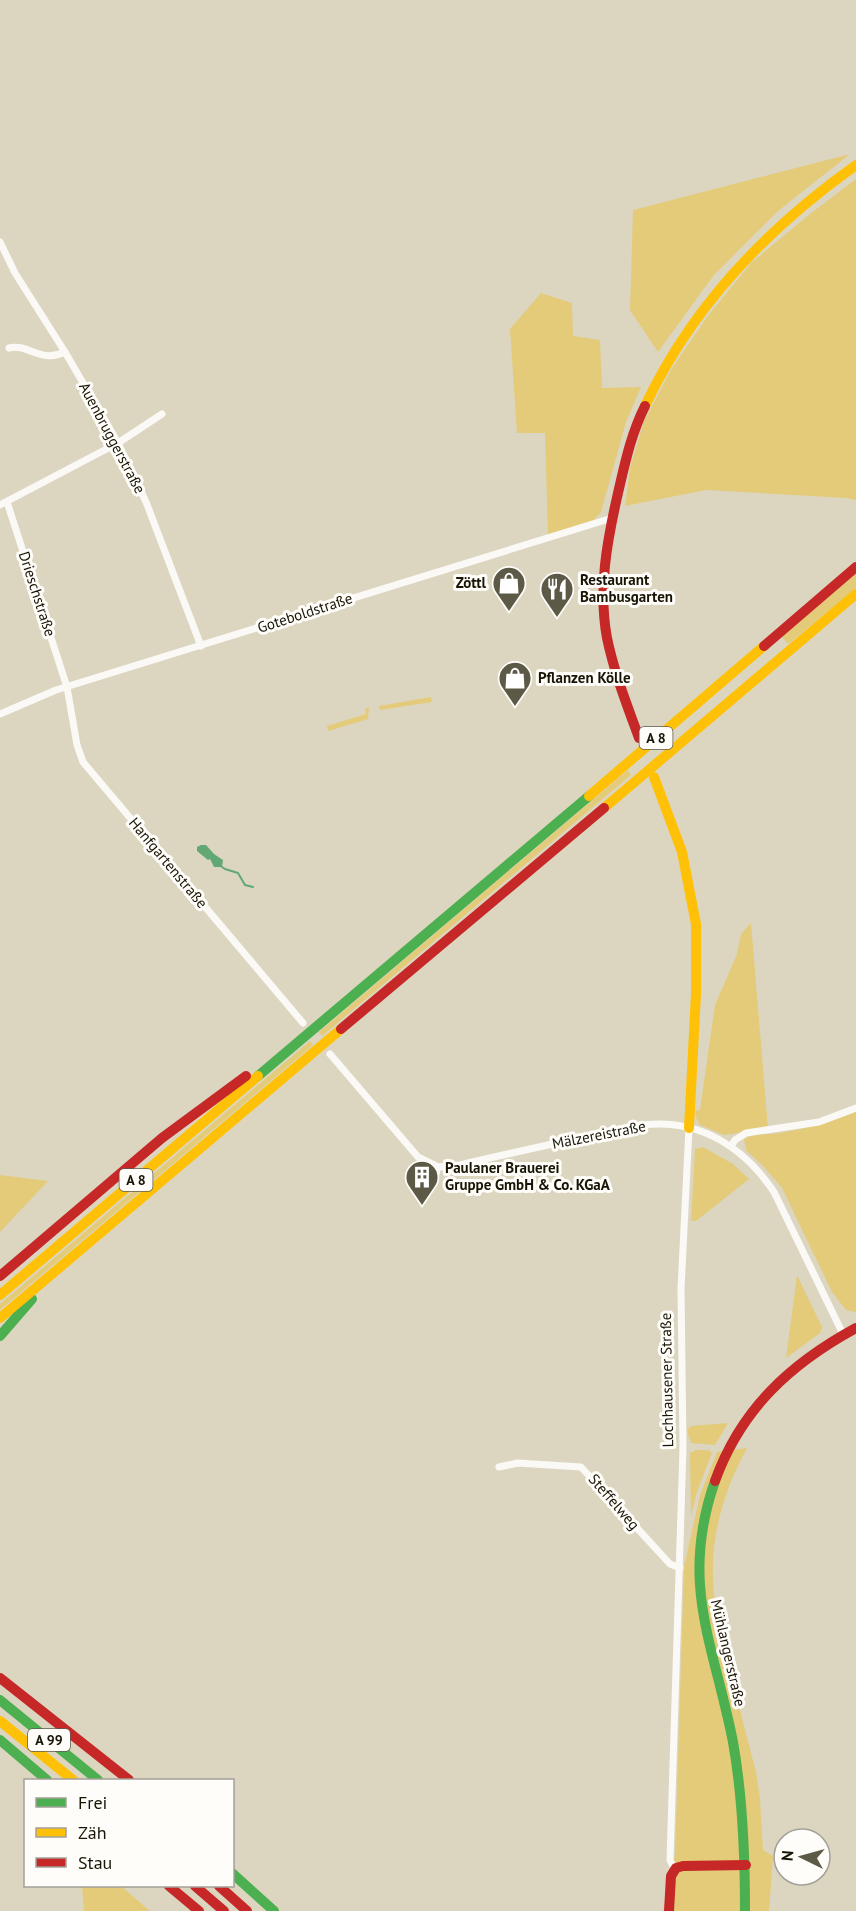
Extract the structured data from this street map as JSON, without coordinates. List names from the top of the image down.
{
  "streets": {
    "main road": [
      "A 8",
      "Lochhausener Straße",
      "Mühlangerstraße",
      "A 99"
    ],
    "street": [
      "Auenbruggerstraße",
      "Drieschstraße",
      "Goteboldstraße",
      "Hanfgartenstraße",
      "Mälzereistraße",
      "Steffelweg"
    ]
  },
  "crossings": [
    ["Auenbruggerstraße", "Goteboldstraße"],
    ["Drieschstraße", "Goteboldstraße"],
    ["Drieschstraße", "Hanfgartenstraße"],
    ["Goteboldstraße", "Hanfgartenstraße"],
    ["Mälzereistraße", "Lochhausener Straße"],
    ["Mälzereistraße", "Mühlangerstraße"],
    ["Lochhausener Straße", "Steffelweg"]
  ],
  "places": {
    "shop": ["Zöttl", "Pflanzen Kölle"],
    "restaurant": ["Restaurant Bambusgarten"],
    "building": ["Paulaner Brauerei Gruppe GmbH & Co. KGaA"]
  },
  "legend": ["Frei", "Zäh", "Stau"],
  "north": "left"
}
